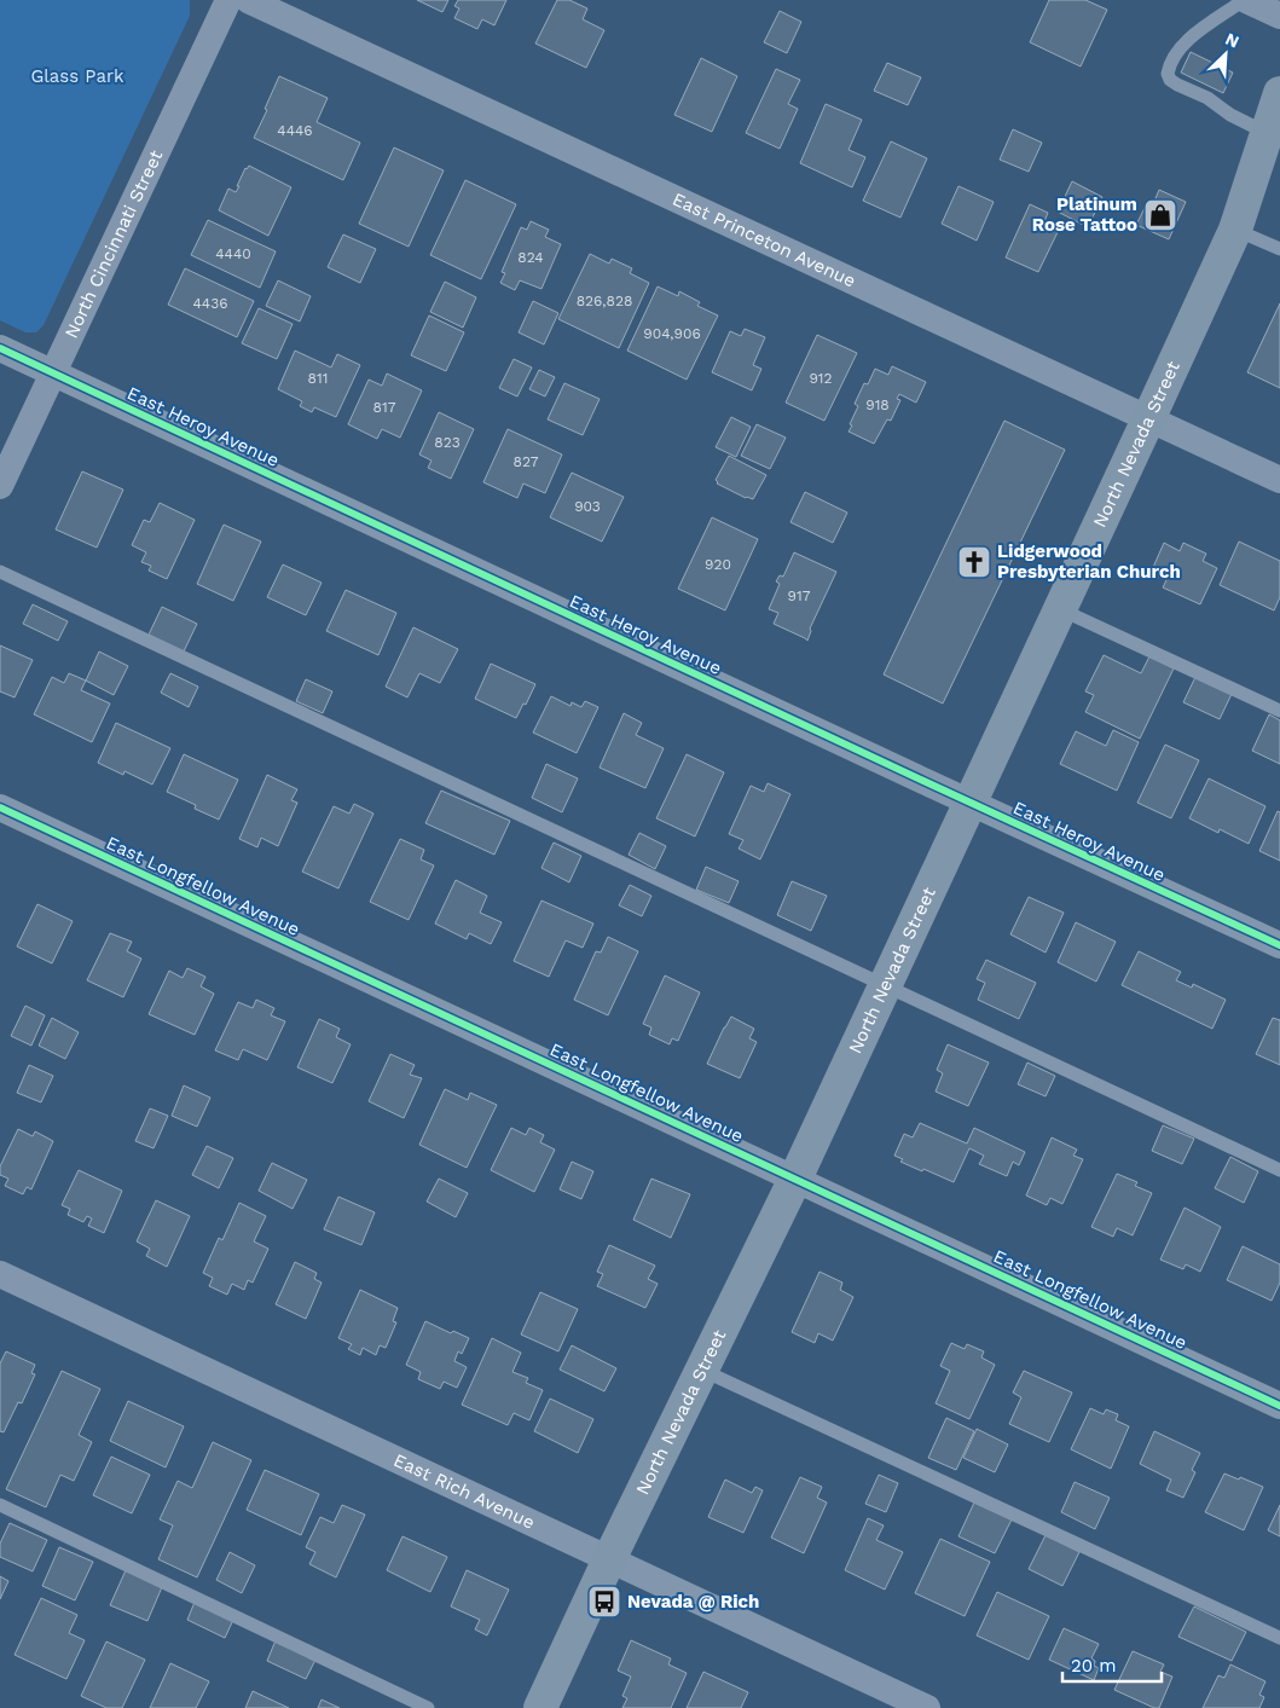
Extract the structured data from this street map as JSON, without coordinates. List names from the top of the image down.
{
  "streets": {
    "main road": ["North Nevada Street"],
    "street": [
      "East Princeton Avenue",
      "North Cincinnati Street",
      "East Heroy Avenue",
      "East Longfellow Avenue",
      "East Rich Avenue"
    ]
  },
  "crossings": [
    ["East Princeton Avenue", "North Nevada Street"],
    ["North Cincinnati Street", "East Heroy Avenue"],
    ["East Heroy Avenue", "North Nevada Street"],
    ["North Nevada Street", "East Longfellow Avenue"],
    ["North Nevada Street", "East Rich Avenue"]
  ],
  "parks": ["Glass Park"],
  "places": {
    "shop": ["Platinum Rose Tattoo"],
    "church": ["Lidgerwood Presbyterian Church"],
    "bus stop": ["Nevada @ Rich"]
  },
  "house_numbers": [
    "4446",
    "4440",
    "824",
    "826,828",
    "4436",
    "904,906",
    "811",
    "912",
    "918",
    "817",
    "823",
    "827",
    "903",
    "920",
    "917"
  ],
  "scale_bar": "20 m",
  "north": "top right"
}
